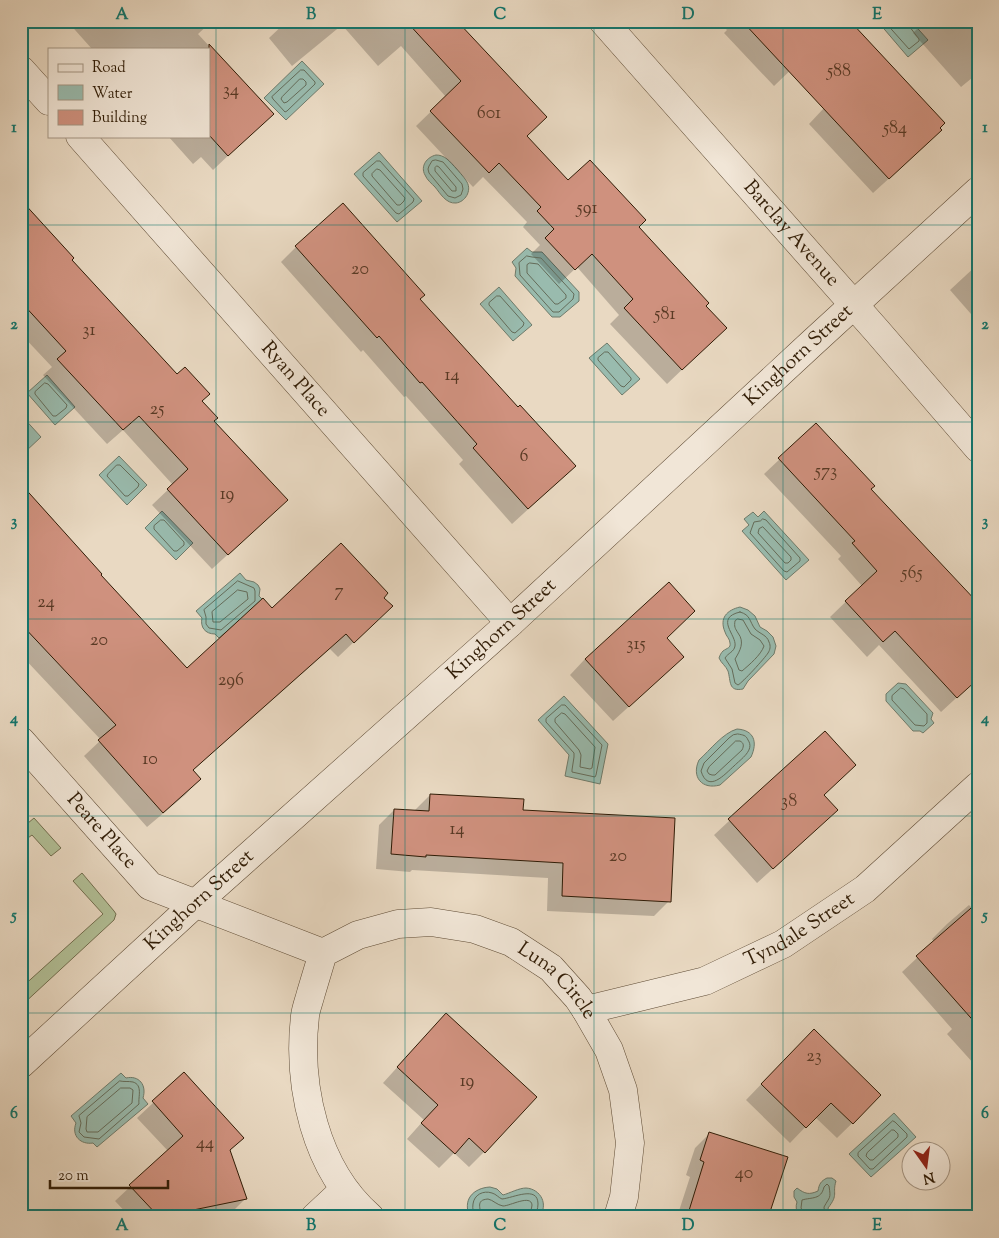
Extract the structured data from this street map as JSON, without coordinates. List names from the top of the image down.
{
  "streets": {
    "street": [
      "Barclay Avenue",
      "Kinghorn Street",
      "Ryan Place",
      "Peare Place",
      "Tyndale Street",
      "Luna Circle"
    ]
  },
  "crossings": [
    ["Barclay Avenue", "Kinghorn Street"],
    ["Kinghorn Street", "Ryan Place"],
    ["Kinghorn Street", "Peare Place"],
    ["Tyndale Street", "Luna Circle"]
  ],
  "house_numbers": [
    "588",
    "34",
    "601",
    "584",
    "591",
    "20",
    "581",
    "31",
    "14",
    "25",
    "6",
    "573",
    "19",
    "565",
    "7",
    "24",
    "20",
    "315",
    "296",
    "10",
    "38",
    "14",
    "20",
    "23",
    "19",
    "44",
    "40"
  ],
  "legend": ["Road", "Water", "Building"],
  "scale_bar": "20 m",
  "north": "bottom",
  "grid": {
    "columns": [
      "A",
      "B",
      "C",
      "D",
      "E"
    ],
    "rows": [
      "1",
      "2",
      "3",
      "4",
      "5",
      "6"
    ]
  }
}
